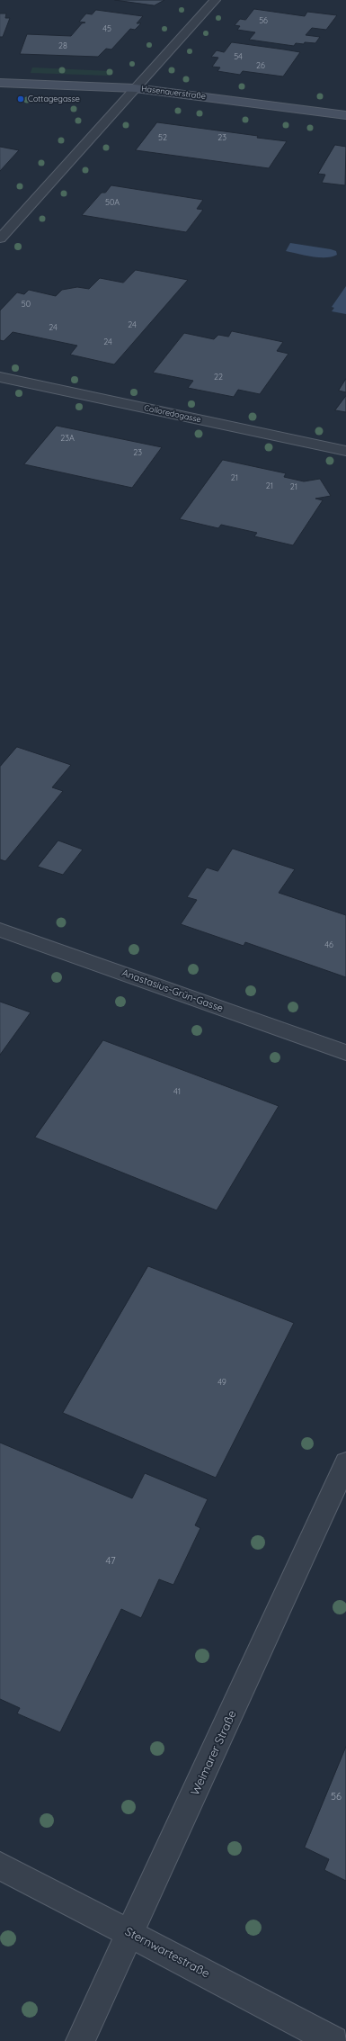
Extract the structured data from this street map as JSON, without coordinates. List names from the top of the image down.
{
  "streets": {
    "street": [
      "Hasenauerstraße",
      "Colloredogasse",
      "Anastasius-Grün-Gasse",
      "Weimarer Straße",
      "Sternwartestraße"
    ]
  },
  "crossings": [
    ["Weimarer Straße", "Sternwartestraße"]
  ],
  "places": ["Cottagegasse"],
  "house_numbers": [
    "56",
    "45",
    "28",
    "54",
    "26",
    "52",
    "23",
    "50A",
    "50",
    "24",
    "24",
    "24",
    "22",
    "23A",
    "23",
    "21",
    "21",
    "21",
    "46",
    "41",
    "49",
    "47",
    "56"
  ]
}
